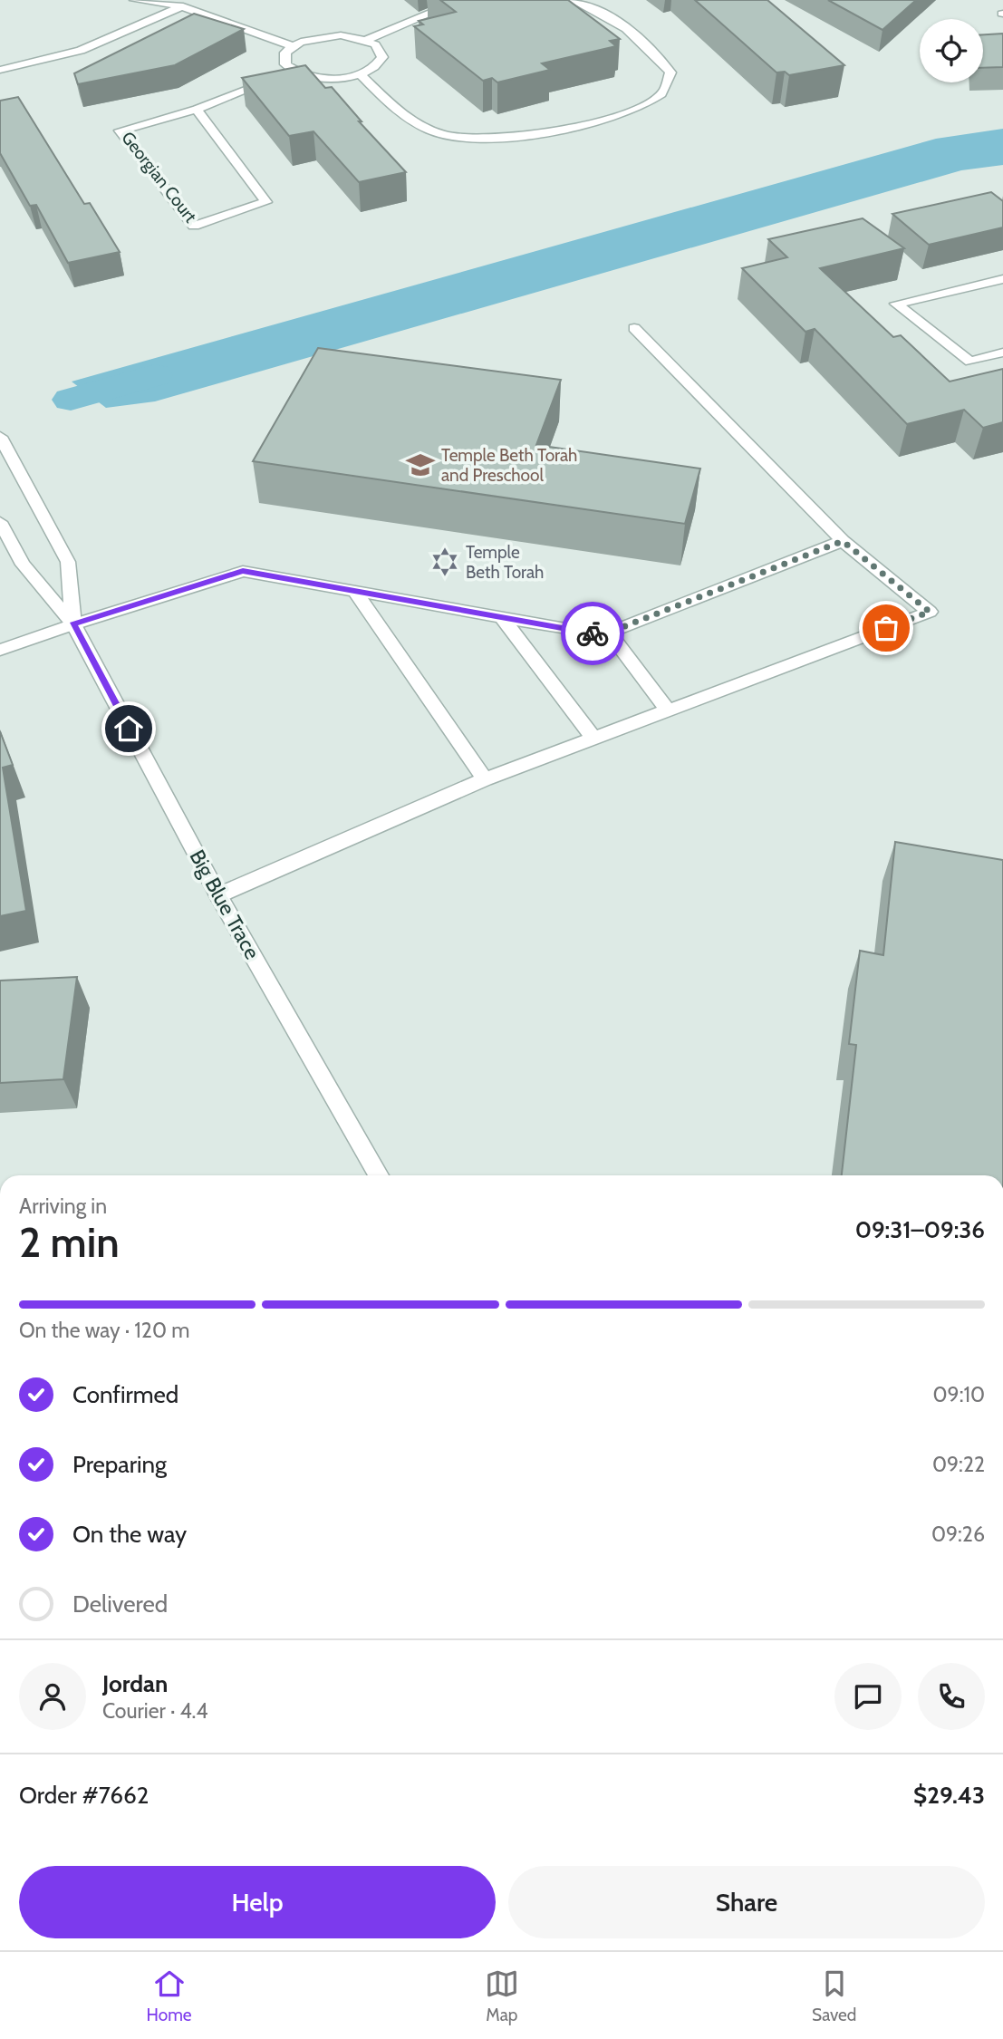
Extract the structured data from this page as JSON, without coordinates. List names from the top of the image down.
{
  "streets": {
    "street": ["Georgian Court", "Big Blue Trace"]
  },
  "places": {
    "school or university": ["Temple Beth Torah and Preschool"],
    "synagogue": ["Temple Beth Torah"]
  },
  "page": {
    "heading": ["2 min", "Arriving in", "09:31–09:36"],
    "panel": [
      "Jordan",
      "Courier · 4.4",
      "Order #7662",
      "$29.43"
    ],
    "bar": "On the way · 120 m",
    "list": [
      ["Confirmed", "09:10"],
      ["Preparing", "09:22"],
      ["On the way", "09:26"],
      "Delivered"
    ],
    "buttons": ["Help", "Share"],
    "tabs": ["Home", "Map", "Saved"]
  }
}
